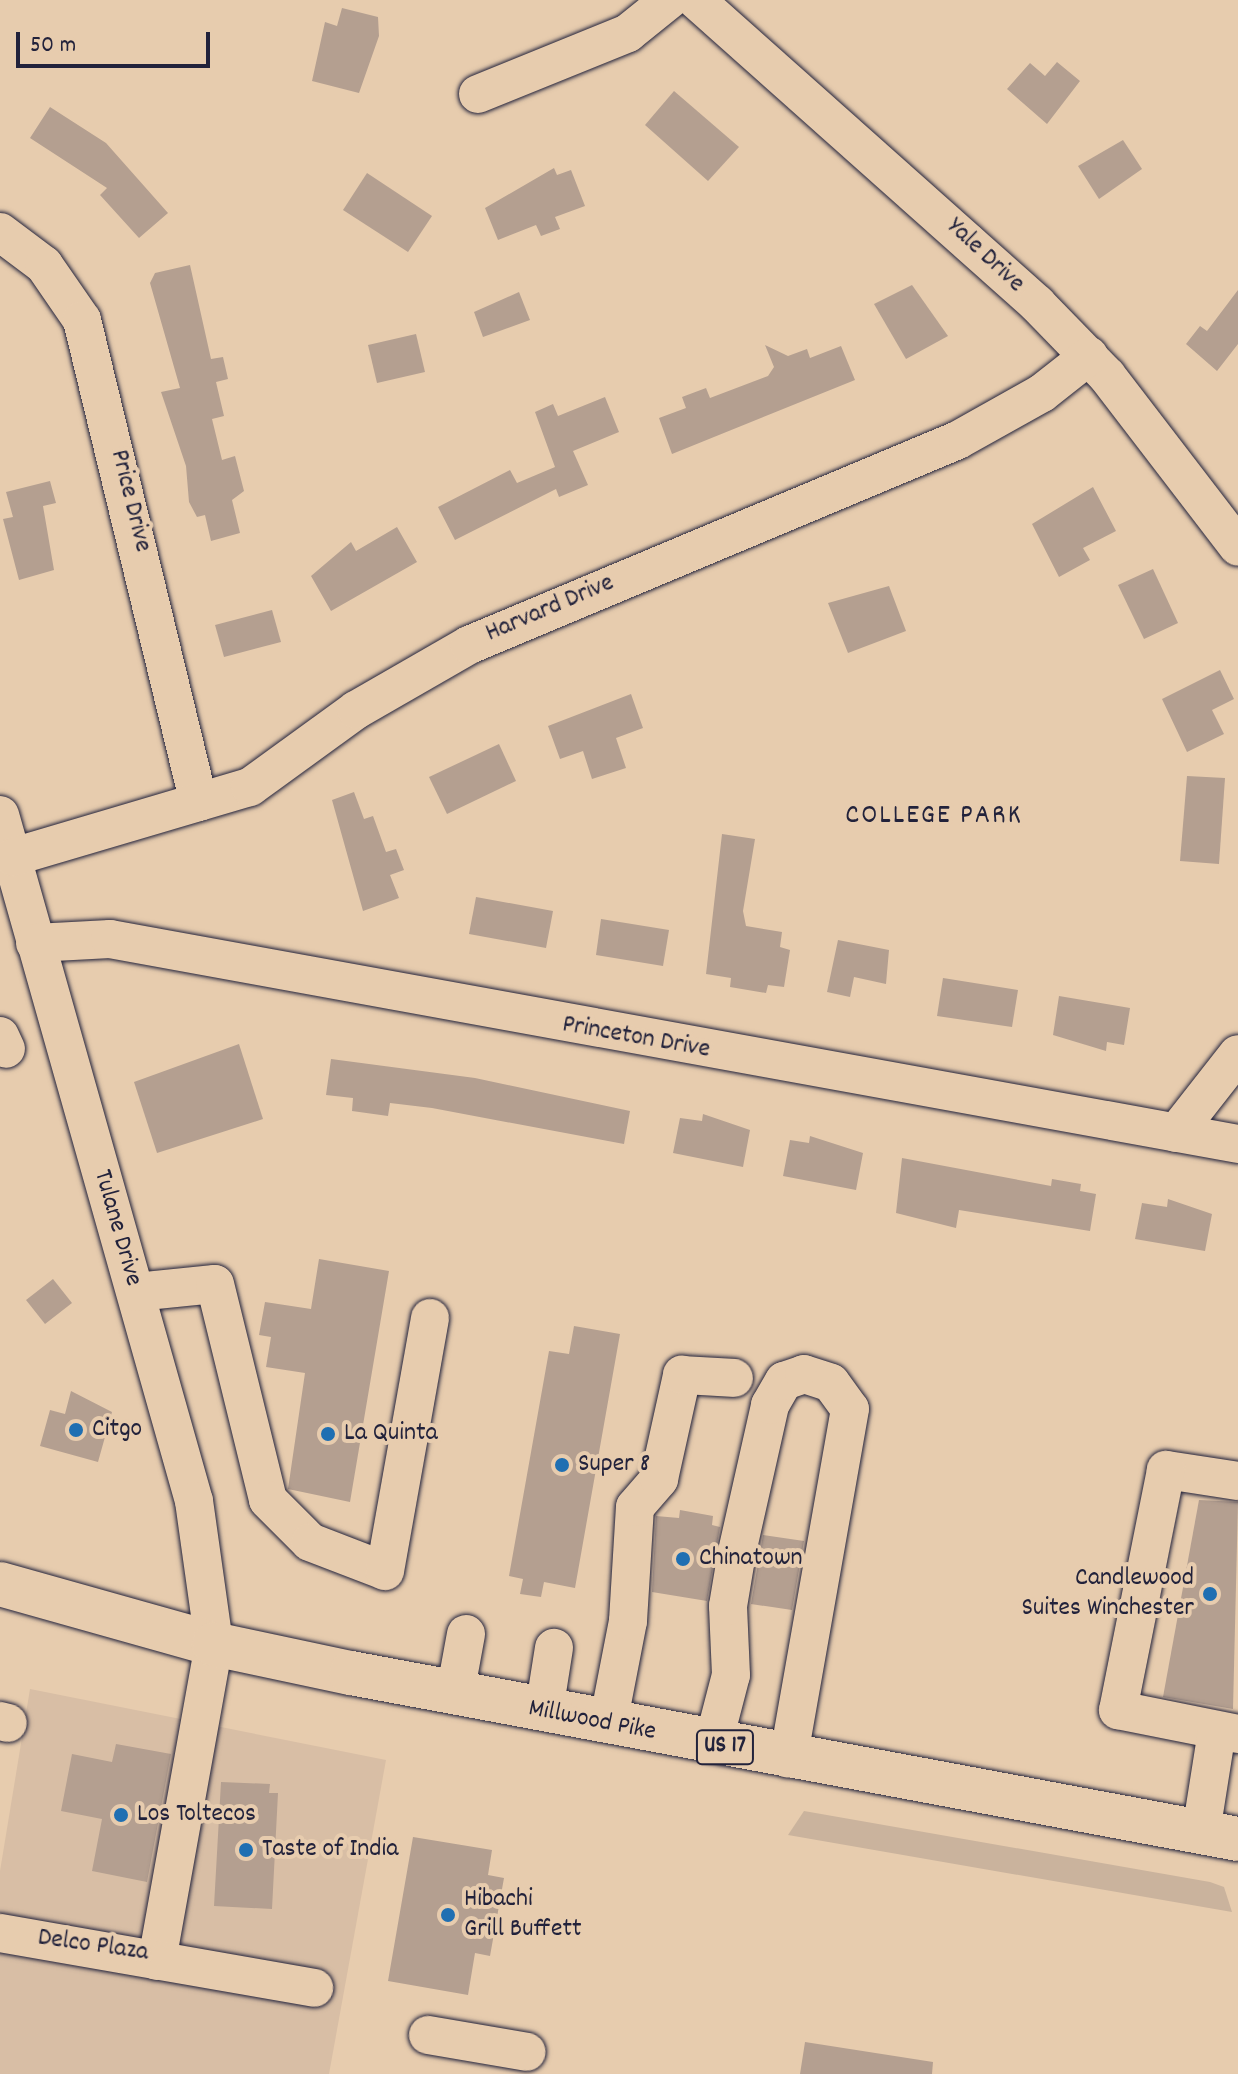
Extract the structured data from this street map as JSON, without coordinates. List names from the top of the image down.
{
  "streets": {
    "highway": ["Millwood Pike", "US 17"],
    "street": [
      "Yale Drive",
      "Price Drive",
      "Harvard Drive",
      "Princeton Drive",
      "Tulane Drive",
      "Delco Plaza"
    ]
  },
  "crossings": [
    ["Yale Drive", "Harvard Drive"],
    ["Price Drive", "Harvard Drive"],
    ["Harvard Drive", "Tulane Drive"],
    ["Princeton Drive", "Tulane Drive"],
    ["Tulane Drive", "Millwood Pike"],
    ["Tulane Drive", "Delco Plaza"],
    ["Millwood Pike", "Delco Plaza"]
  ],
  "districts": ["COLLEGE PARK"],
  "places": [
    "Citgo",
    "La Quinta",
    "Super 8",
    "Chinatown",
    "Candlewood Suites Winchester",
    "Los Toltecos",
    "Taste of India",
    "Hibachi Grill Buffett"
  ],
  "scale_bar": "50 m"
}
